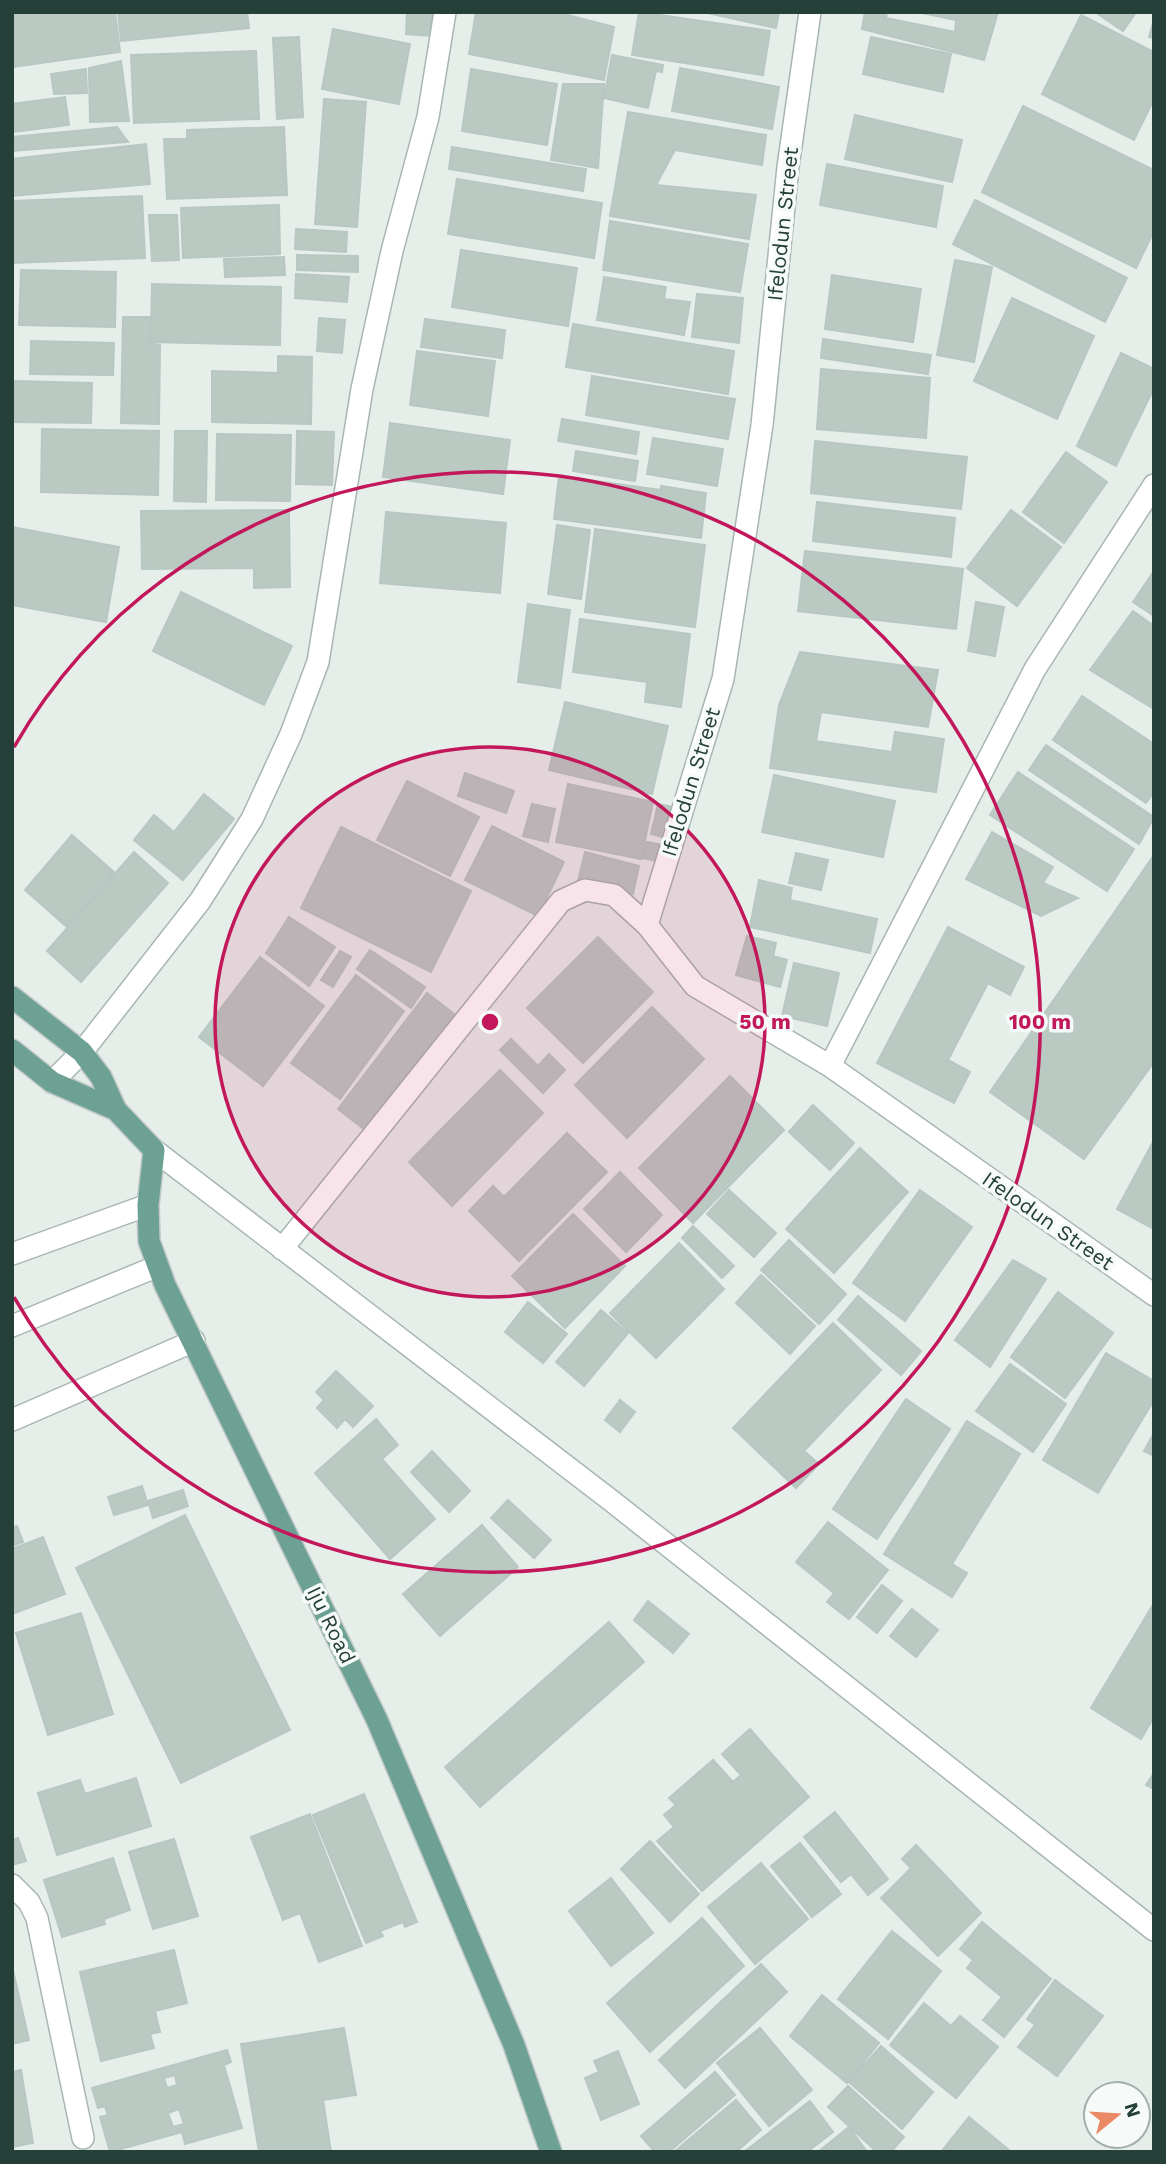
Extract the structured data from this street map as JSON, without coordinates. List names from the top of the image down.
{
  "streets": {
    "main road": ["Iju Road"],
    "street": ["Ifelodun Street"]
  },
  "north": "right",
  "rings": ["50 m", "100 m"]
}
